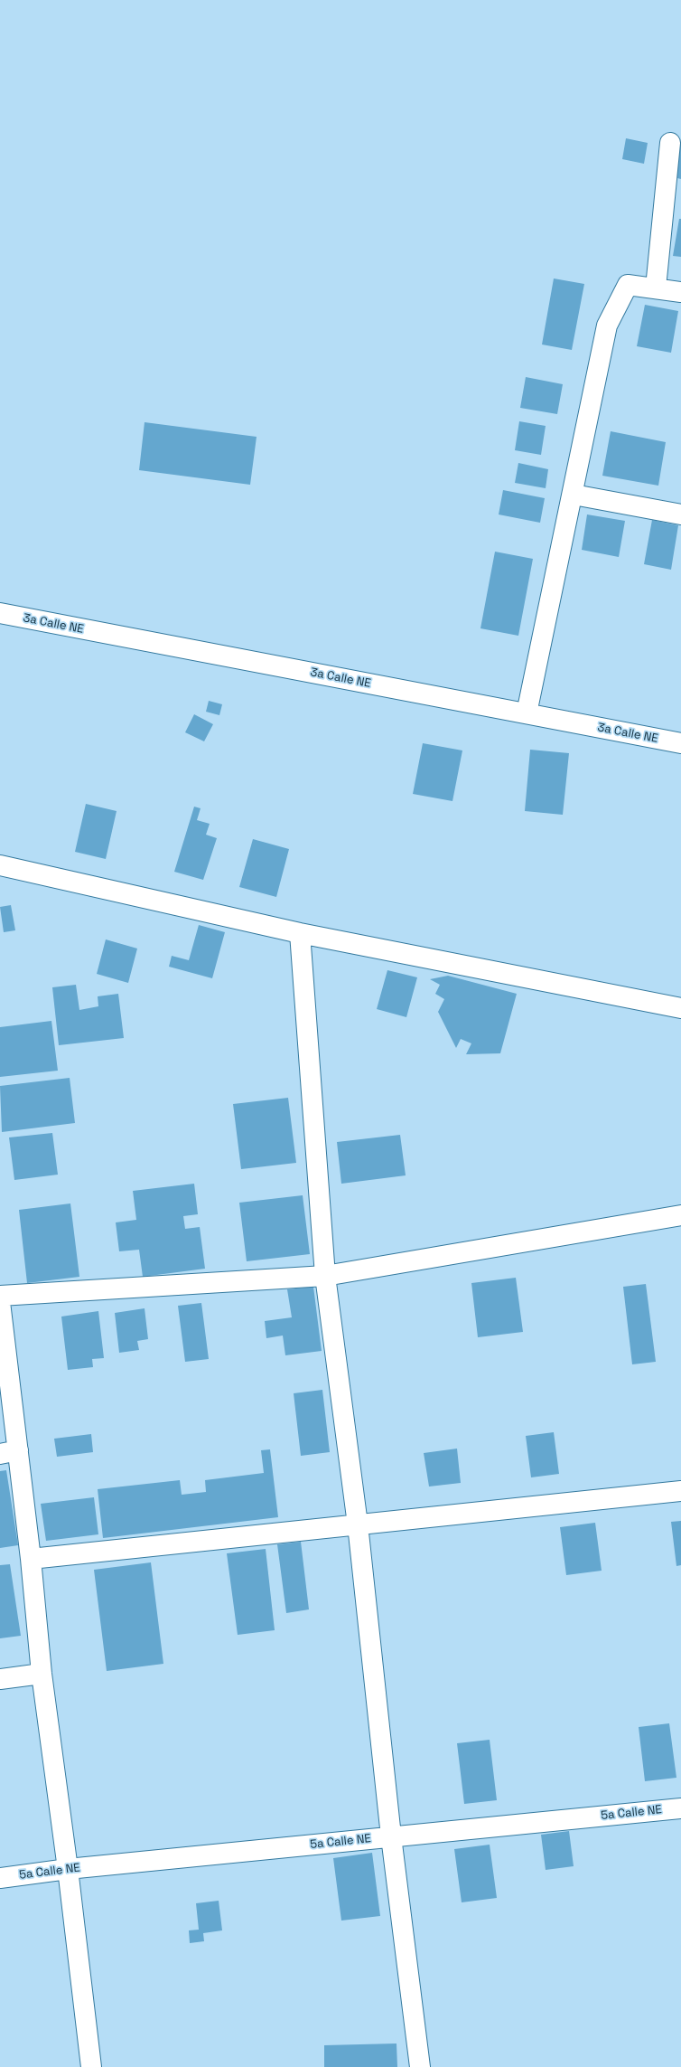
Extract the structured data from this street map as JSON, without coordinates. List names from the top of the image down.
{
  "streets": {
    "street": ["3a Calle NE", "5a Calle NE"]
  }
}
